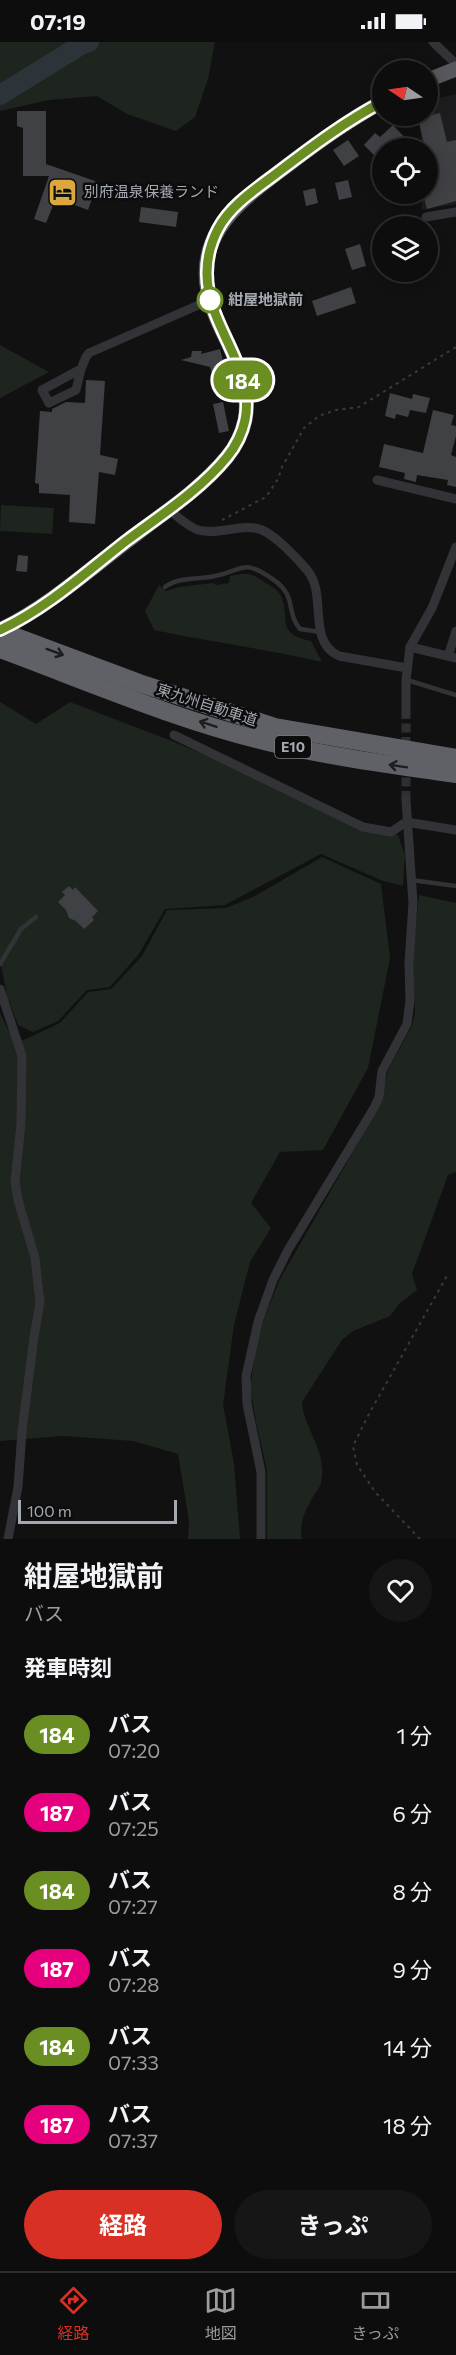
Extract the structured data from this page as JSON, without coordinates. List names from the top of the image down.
{
  "streets": {
    "highway": ["東九州自動車道", "E10"]
  },
  "places": {
    "hotel": ["別府温泉保養ランド"],
    "other": ["紺屋地獄前"]
  },
  "lines": ["bus line 184"],
  "scale_bar": "100 m",
  "north": "left",
  "page": {
    "status": "07:19",
    "on_map": "184",
    "scale": "100 m",
    "heading": [
      ["紺屋地獄前", "バス"],
      "発車時刻"
    ],
    "list": [
      {
        "mark": "184",
        "name": "バス",
        "note": "07:20",
        "value": "1 分"
      },
      {
        "mark": "187",
        "name": "バス",
        "note": "07:25",
        "value": "6 分"
      },
      {
        "mark": "184",
        "name": "バス",
        "note": "07:27",
        "value": "8 分"
      },
      {
        "mark": "187",
        "name": "バス",
        "note": "07:28",
        "value": "9 分"
      },
      {
        "mark": "184",
        "name": "バス",
        "note": "07:33",
        "value": "14 分"
      },
      {
        "mark": "187",
        "name": "バス",
        "note": "07:37",
        "value": "18 分"
      }
    ],
    "buttons": ["経路", "きっぷ"],
    "tabs": ["経路", "地図", "きっぷ"]
  }
}
